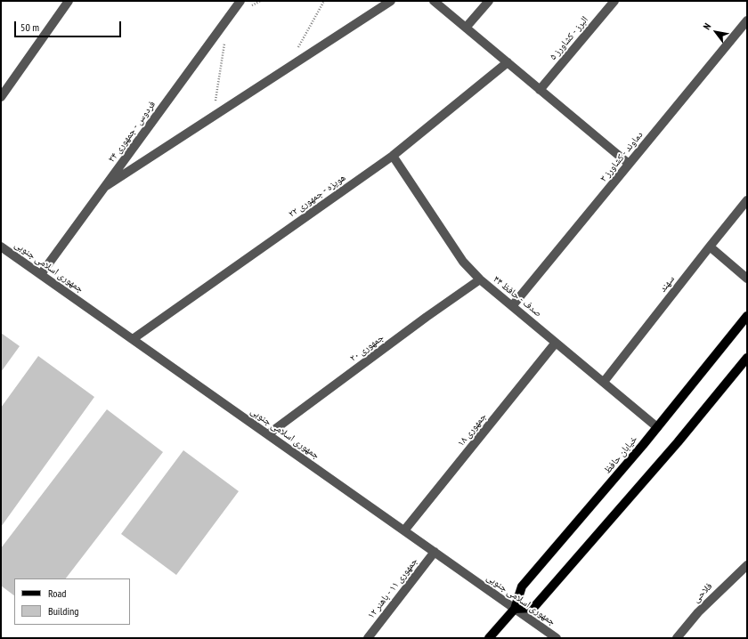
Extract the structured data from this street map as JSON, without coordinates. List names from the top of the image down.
{
  "streets": {
    "main road": ["خیابان حافظ"],
    "street": [
      "البرز - کشاورز ۵",
      "فردوس - جمهوری ۲۴",
      "دماوند - کشاورز ۳",
      "هویزه - جمهوری ۲۲",
      "جمهوری اسلامی جنوبی",
      "سهند",
      "صدف - حافظ ۴۴",
      "جمهوری ۲۰",
      "جمهوری ۱۸",
      "جمهوری ۱۱ - باهنر ۱۲",
      "فلاحی"
    ]
  },
  "crossings": [
    ["فردوس - جمهوری ۲۴", "جمهوری اسلامی جنوبی"],
    ["دماوند - کشاورز ۳", "صدف - حافظ ۴۴"],
    ["هویزه - جمهوری ۲۲", "جمهوری اسلامی جنوبی"],
    ["هویزه - جمهوری ۲۲", "صدف - حافظ ۴۴"],
    ["جمهوری اسلامی جنوبی", "جمهوری ۲۰"],
    ["جمهوری اسلامی جنوبی", "جمهوری ۱۸"],
    ["جمهوری اسلامی جنوبی", "خیابان حافظ"],
    ["جمهوری اسلامی جنوبی", "جمهوری ۱۱ - باهنر ۱۲"],
    ["سهند", "صدف - حافظ ۴۴"],
    ["صدف - حافظ ۴۴", "جمهوری ۲۰"],
    ["صدف - حافظ ۴۴", "جمهوری ۱۸"],
    ["صدف - حافظ ۴۴", "خیابان حافظ"]
  ],
  "legend": ["Road", "Building"],
  "scale_bar": "50 m",
  "north": "top left"
}
